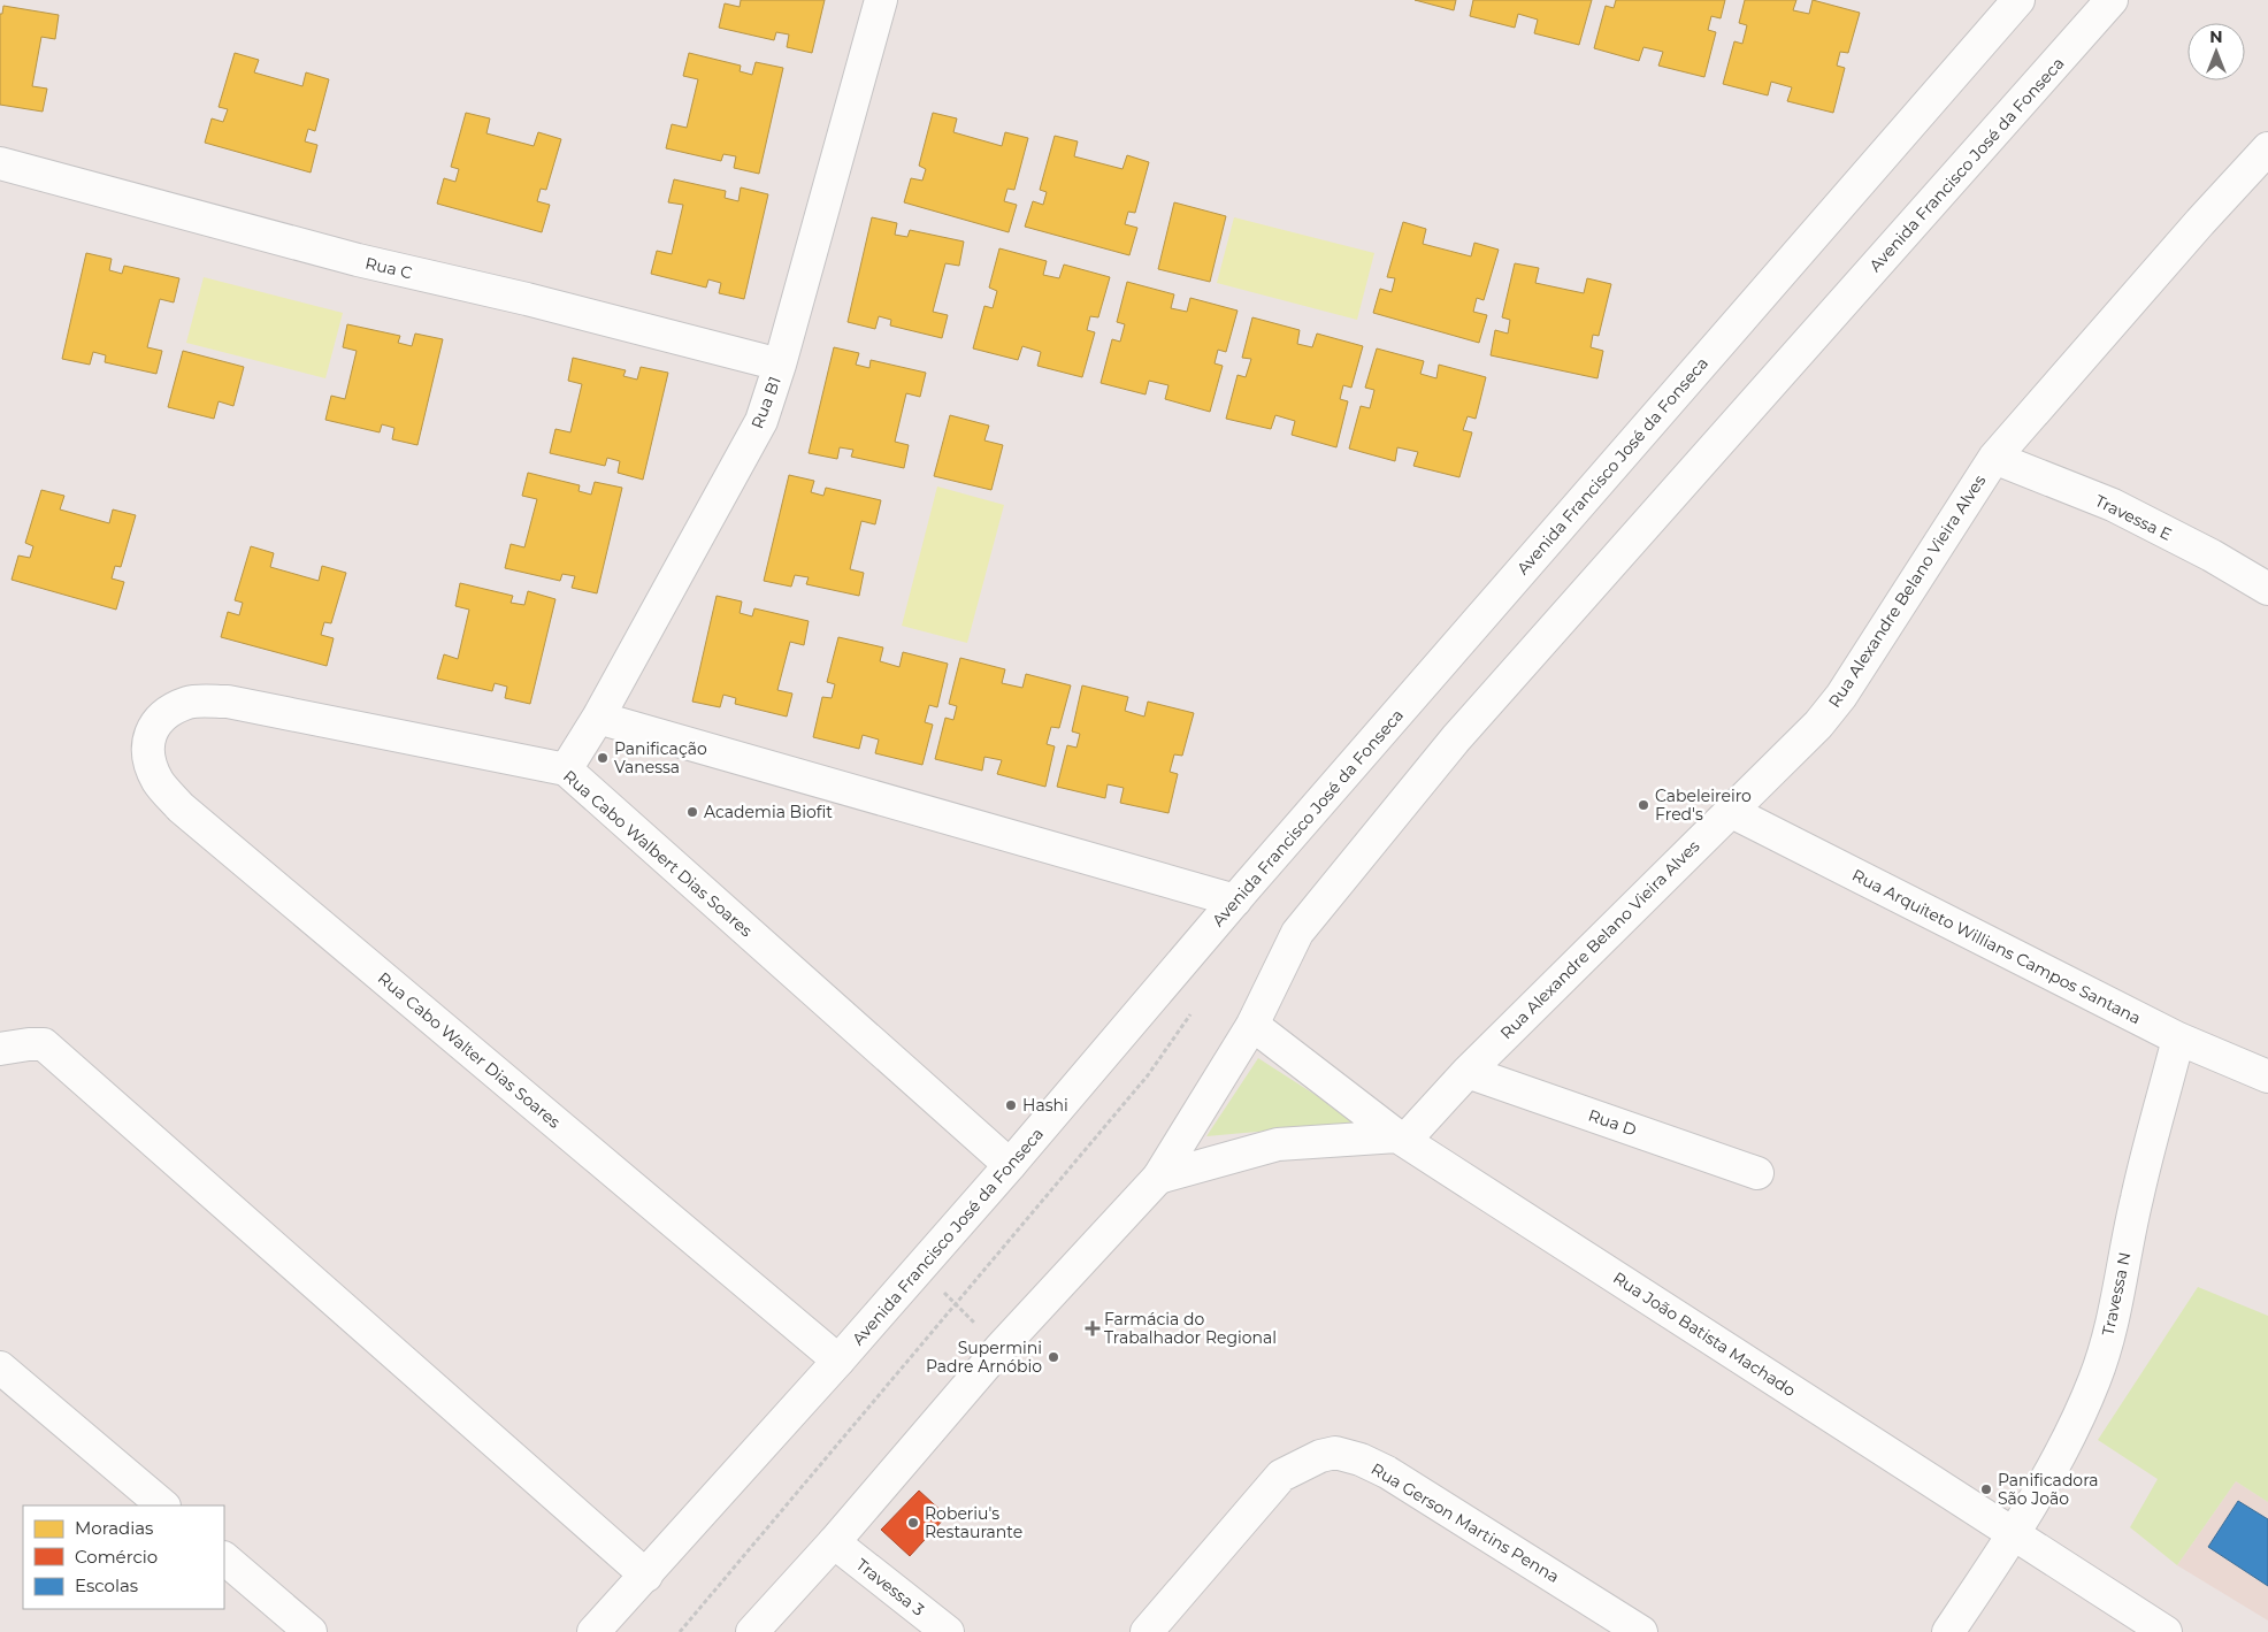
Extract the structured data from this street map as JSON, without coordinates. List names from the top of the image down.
{
  "streets": {
    "street": [
      "Avenida Francisco José da Fonseca",
      "Rua C",
      "Rua B1",
      "Travessa E",
      "Rua Alexandre Belano Vieira Alves",
      "Rua Cabo Walbert Dias Soares",
      "Rua Arquiteto Willians Campos Santana",
      "Rua Cabo Walter Dias Soares",
      "Rua D",
      "Travessa N",
      "Rua João Batista Machado",
      "Rua Gerson Martins Penna",
      "Travessa 3"
    ]
  },
  "crossings": [
    ["Avenida Francisco José da Fonseca", "Rua Cabo Walbert Dias Soares"],
    ["Avenida Francisco José da Fonseca", "Rua Cabo Walter Dias Soares"],
    ["Avenida Francisco José da Fonseca", "Rua João Batista Machado"],
    ["Avenida Francisco José da Fonseca", "Travessa 3"],
    ["Rua C", "Rua B1"],
    ["Rua B1", "Rua Cabo Walbert Dias Soares"],
    ["Travessa E", "Rua Alexandre Belano Vieira Alves"],
    ["Rua Alexandre Belano Vieira Alves", "Rua Arquiteto Willians Campos Santana"],
    ["Rua Alexandre Belano Vieira Alves", "Rua D"],
    ["Rua Alexandre Belano Vieira Alves", "Rua João Batista Machado"],
    ["Rua Cabo Walbert Dias Soares", "Rua Cabo Walter Dias Soares"],
    ["Rua Arquiteto Willians Campos Santana", "Travessa N"],
    ["Travessa N", "Rua João Batista Machado"]
  ],
  "places": {
    "other": [
      "Panificação Vanessa",
      "Cabeleireiro Fred's",
      "Academia Biofit",
      "Hashi",
      "Supermini Padre Arnóbio",
      "Panificadora São João",
      "Roberiu's Restaurante"
    ],
    "health": ["Farmácia do Trabalhador Regional"]
  },
  "legend": ["Moradias", "Comércio", "Escolas"],
  "north": "top"
}
